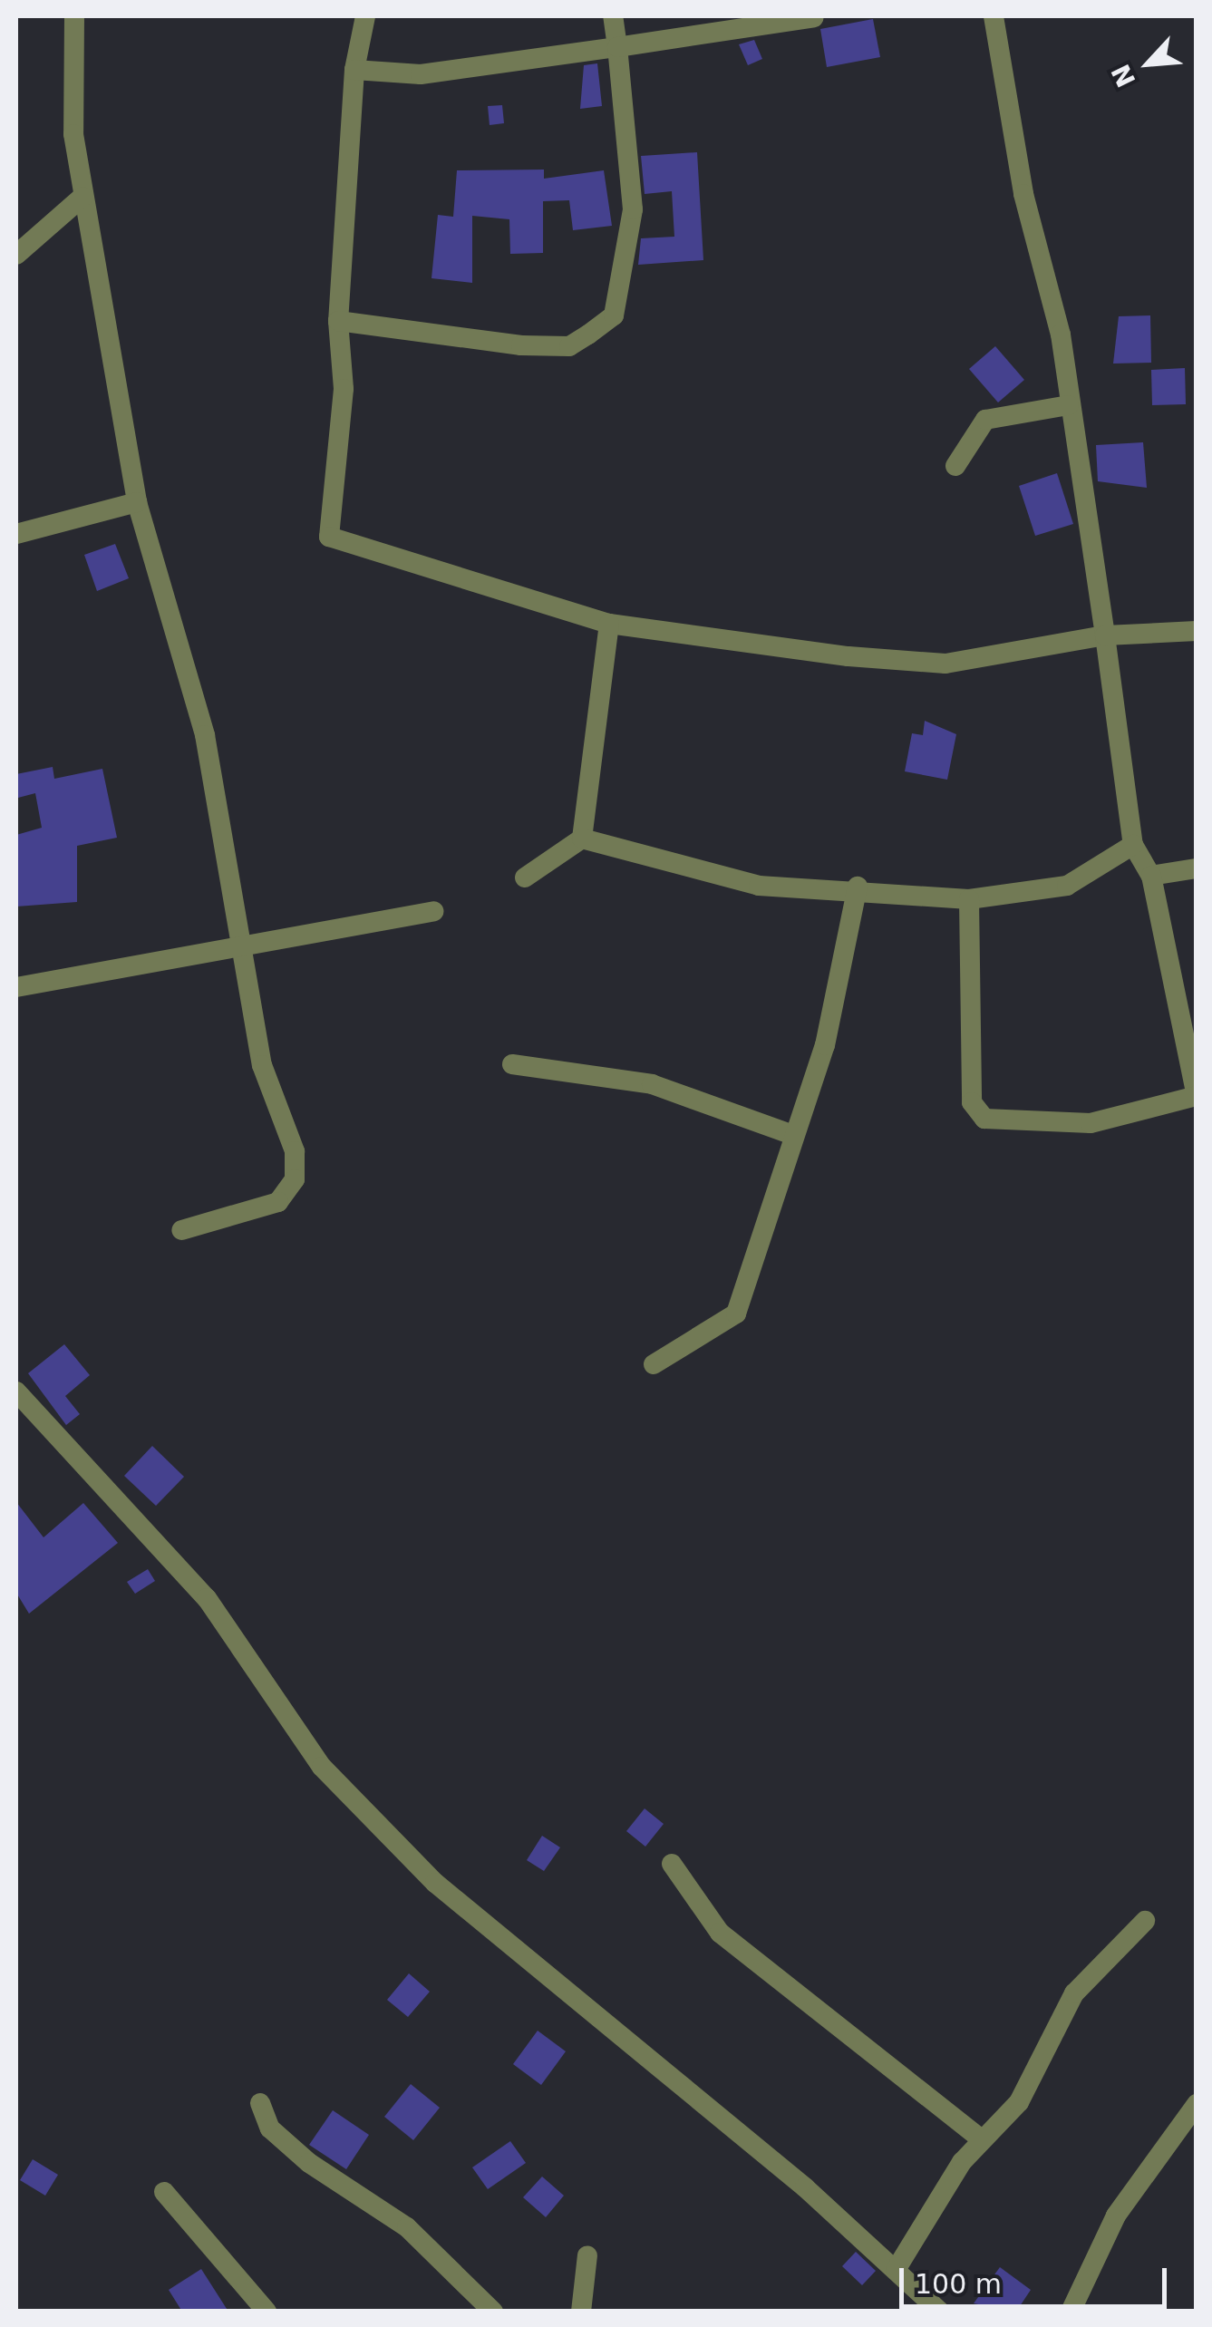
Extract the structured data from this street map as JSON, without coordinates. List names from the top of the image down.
{
  "scale_bar": "100 m",
  "north": "bottom left"
}
